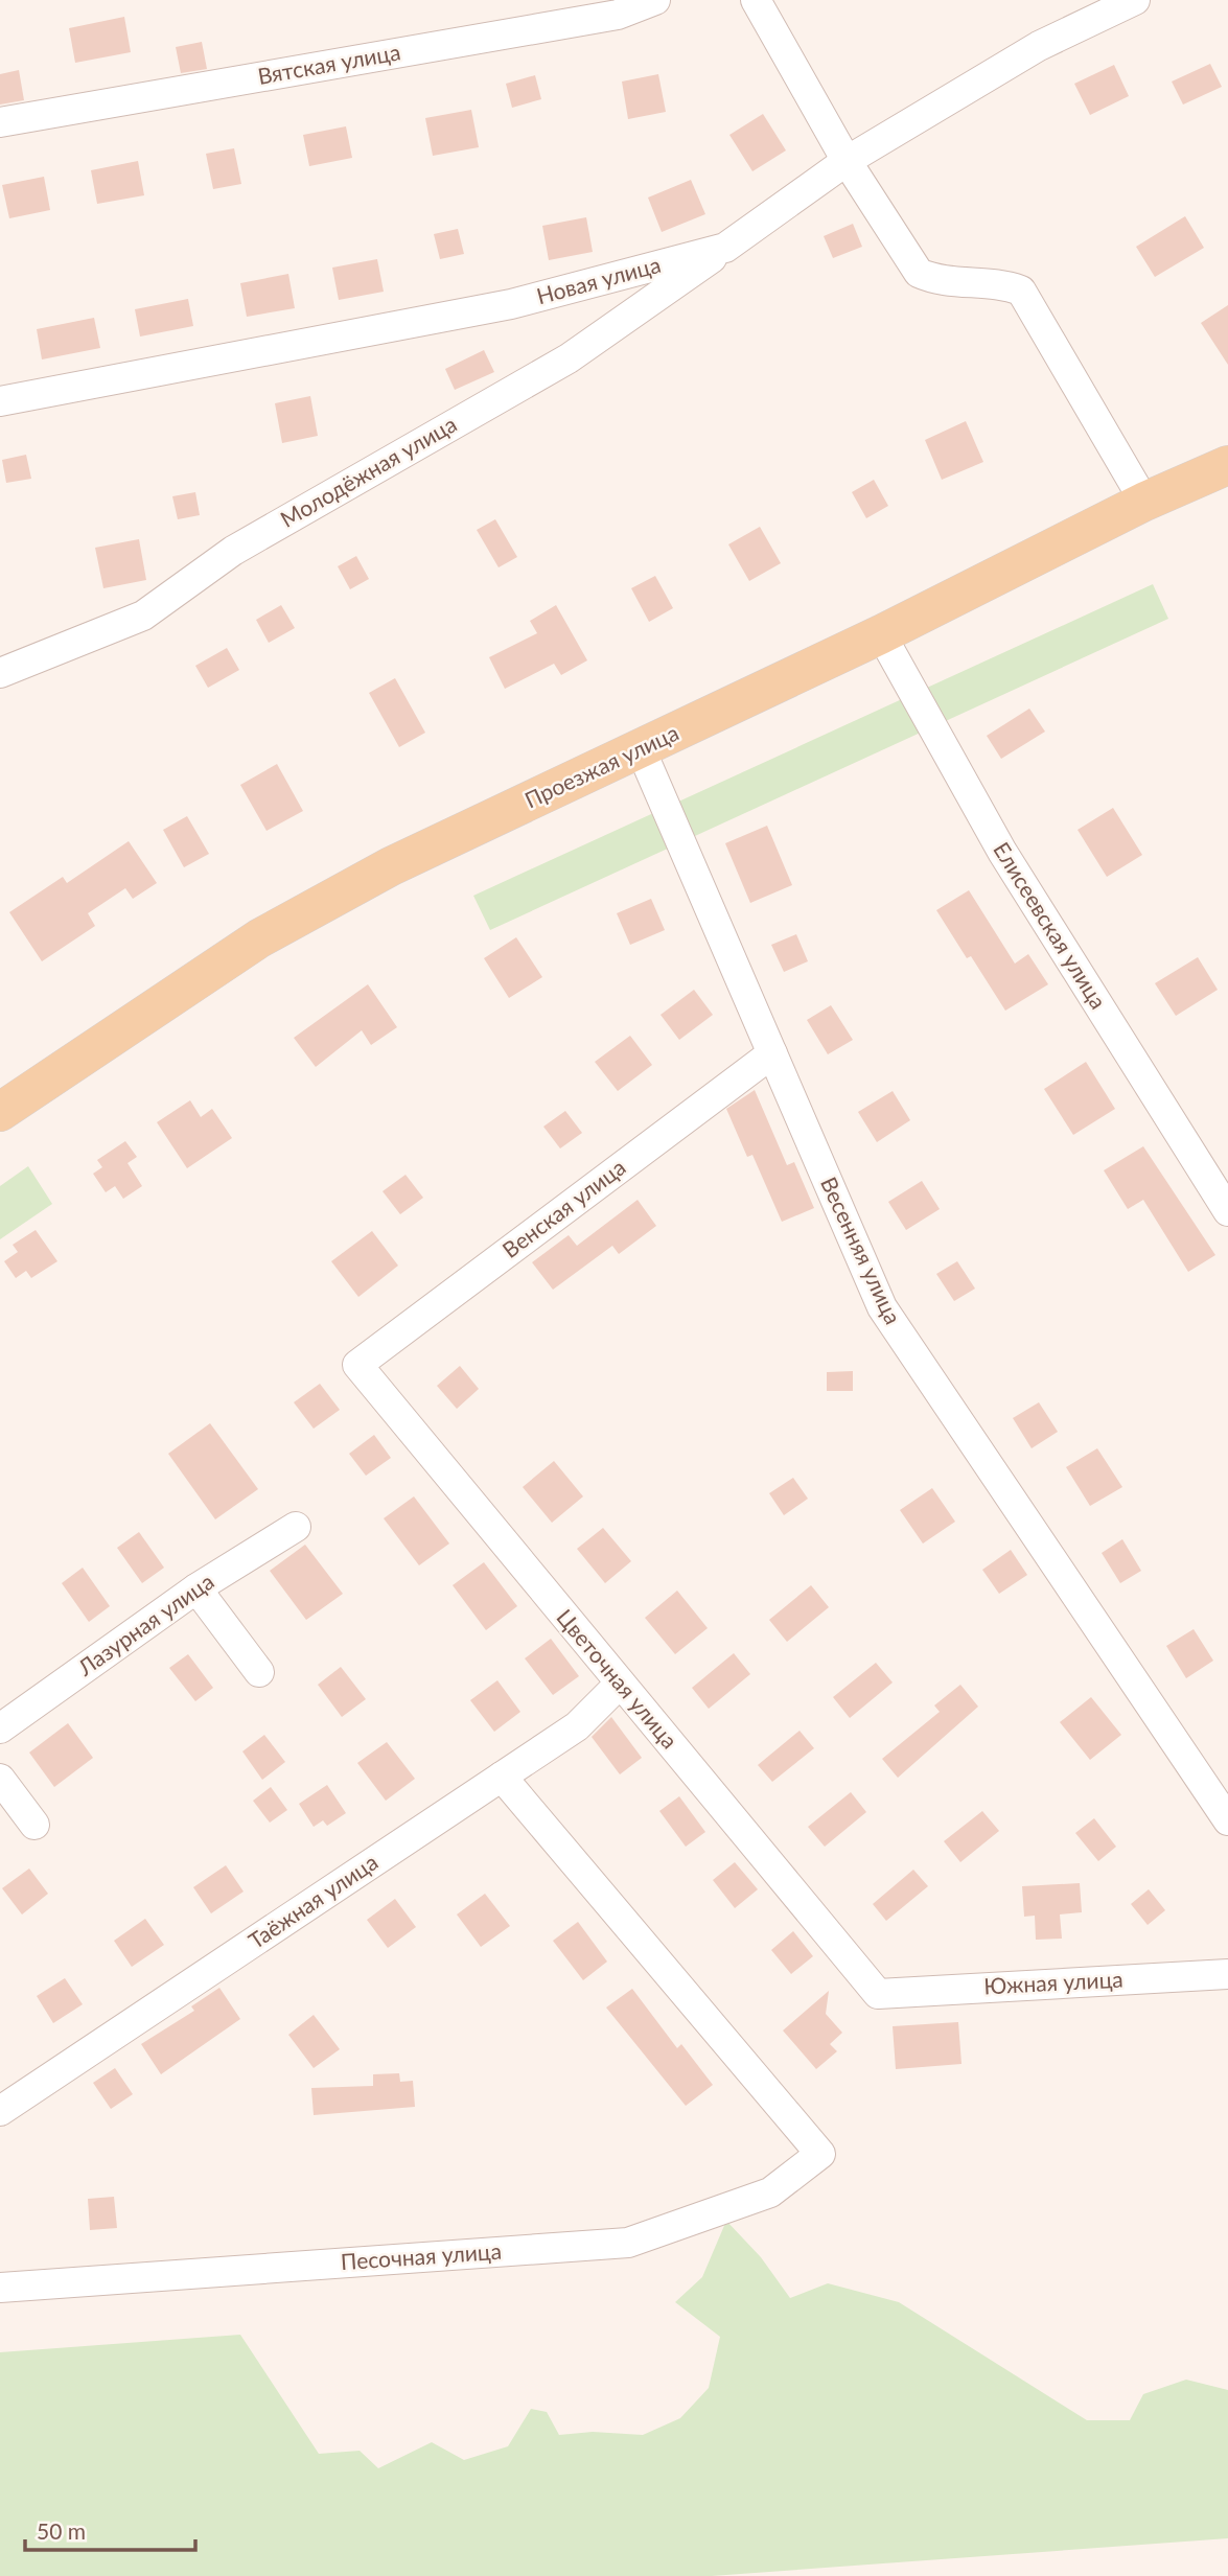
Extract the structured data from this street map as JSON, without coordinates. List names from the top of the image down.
{
  "streets": {
    "main road": ["Проезжая улица"],
    "street": [
      "Вятская улица",
      "Новая улица",
      "Молодёжная улица",
      "Елисеевская улица",
      "Венская улица",
      "Весенняя улица",
      "Лазурная улица",
      "Цветочная улица",
      "Таёжная улица",
      "Южная улица",
      "Песочная улица"
    ]
  },
  "crossings": [
    ["Новая улица", "Молодёжная улица"],
    ["Проезжая улица", "Елисеевская улица"],
    ["Проезжая улица", "Весенняя улица"],
    ["Венская улица", "Весенняя улица"],
    ["Венская улица", "Цветочная улица"],
    ["Цветочная улица", "Таёжная улица"],
    ["Цветочная улица", "Южная улица"],
    ["Таёжная улица", "Песочная улица"]
  ],
  "scale_bar": "50 m"
}
